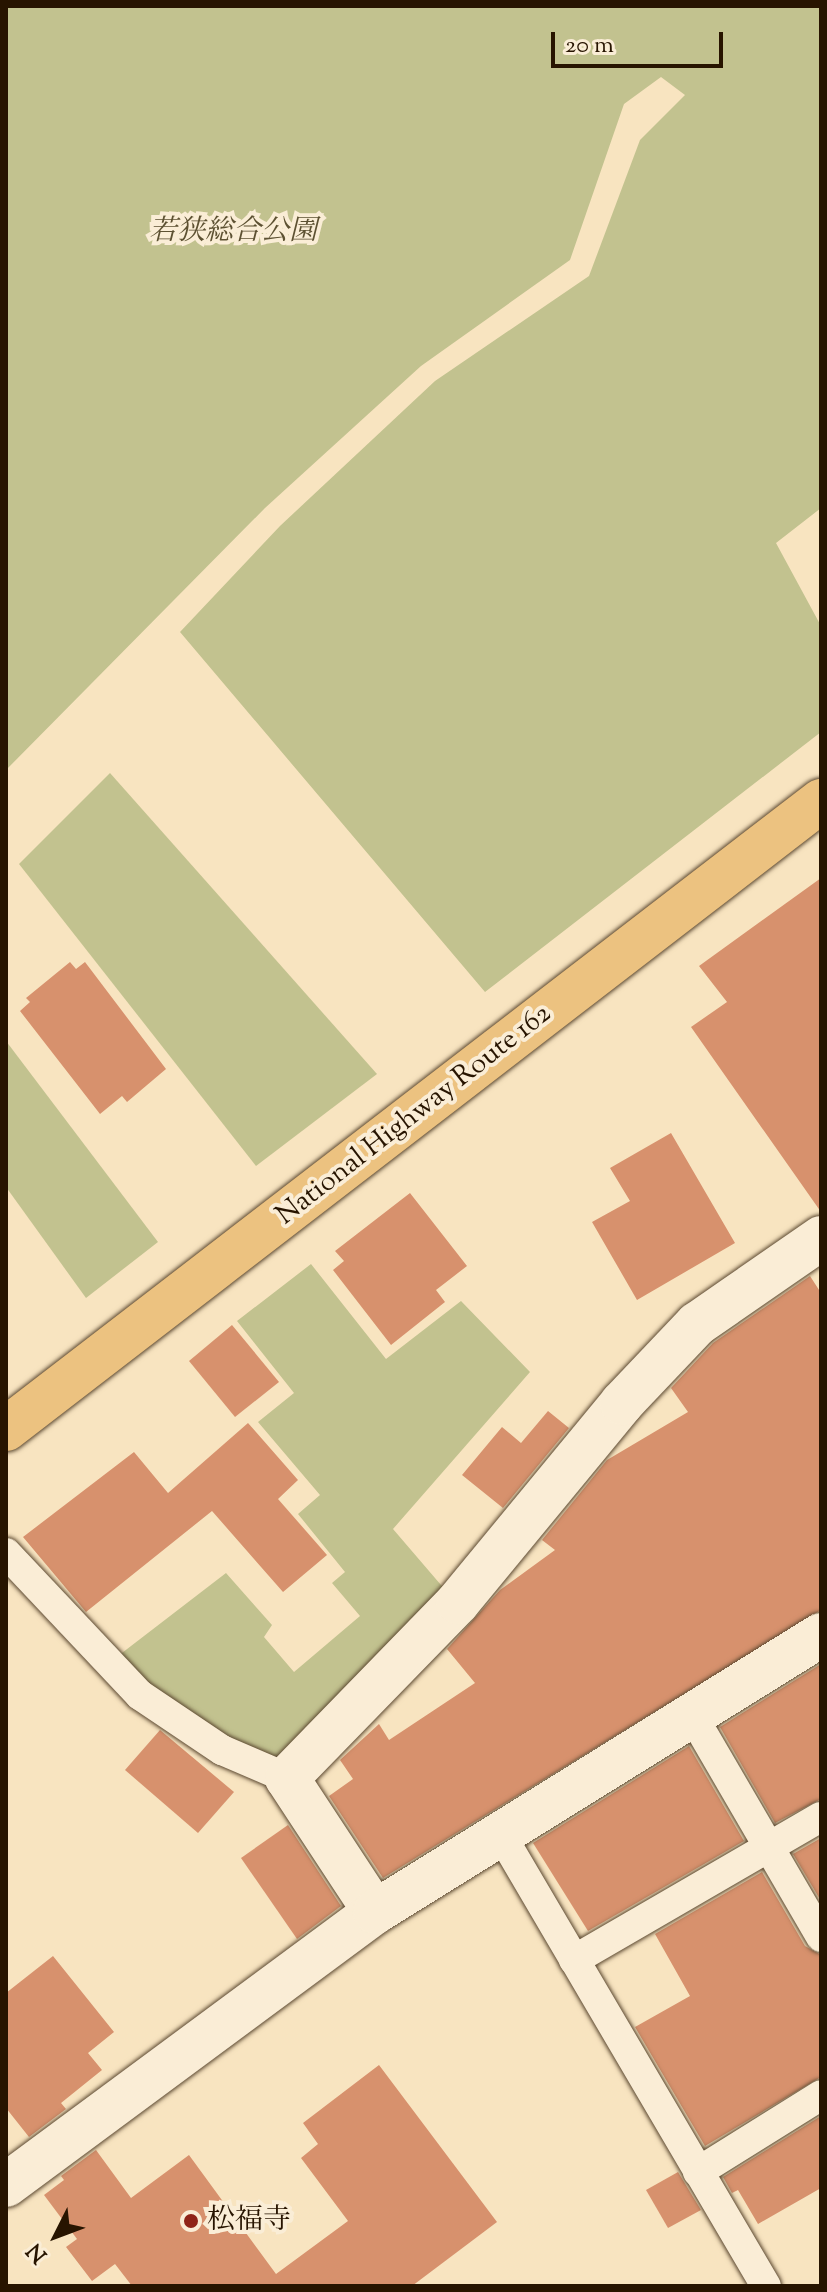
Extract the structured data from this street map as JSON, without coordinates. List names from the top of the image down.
{
  "streets": {
    "highway": ["National Highway Route 162"]
  },
  "parks": ["若狭総合公園"],
  "places": ["松福寺"],
  "scale_bar": "20 m",
  "north": "bottom left"
}
